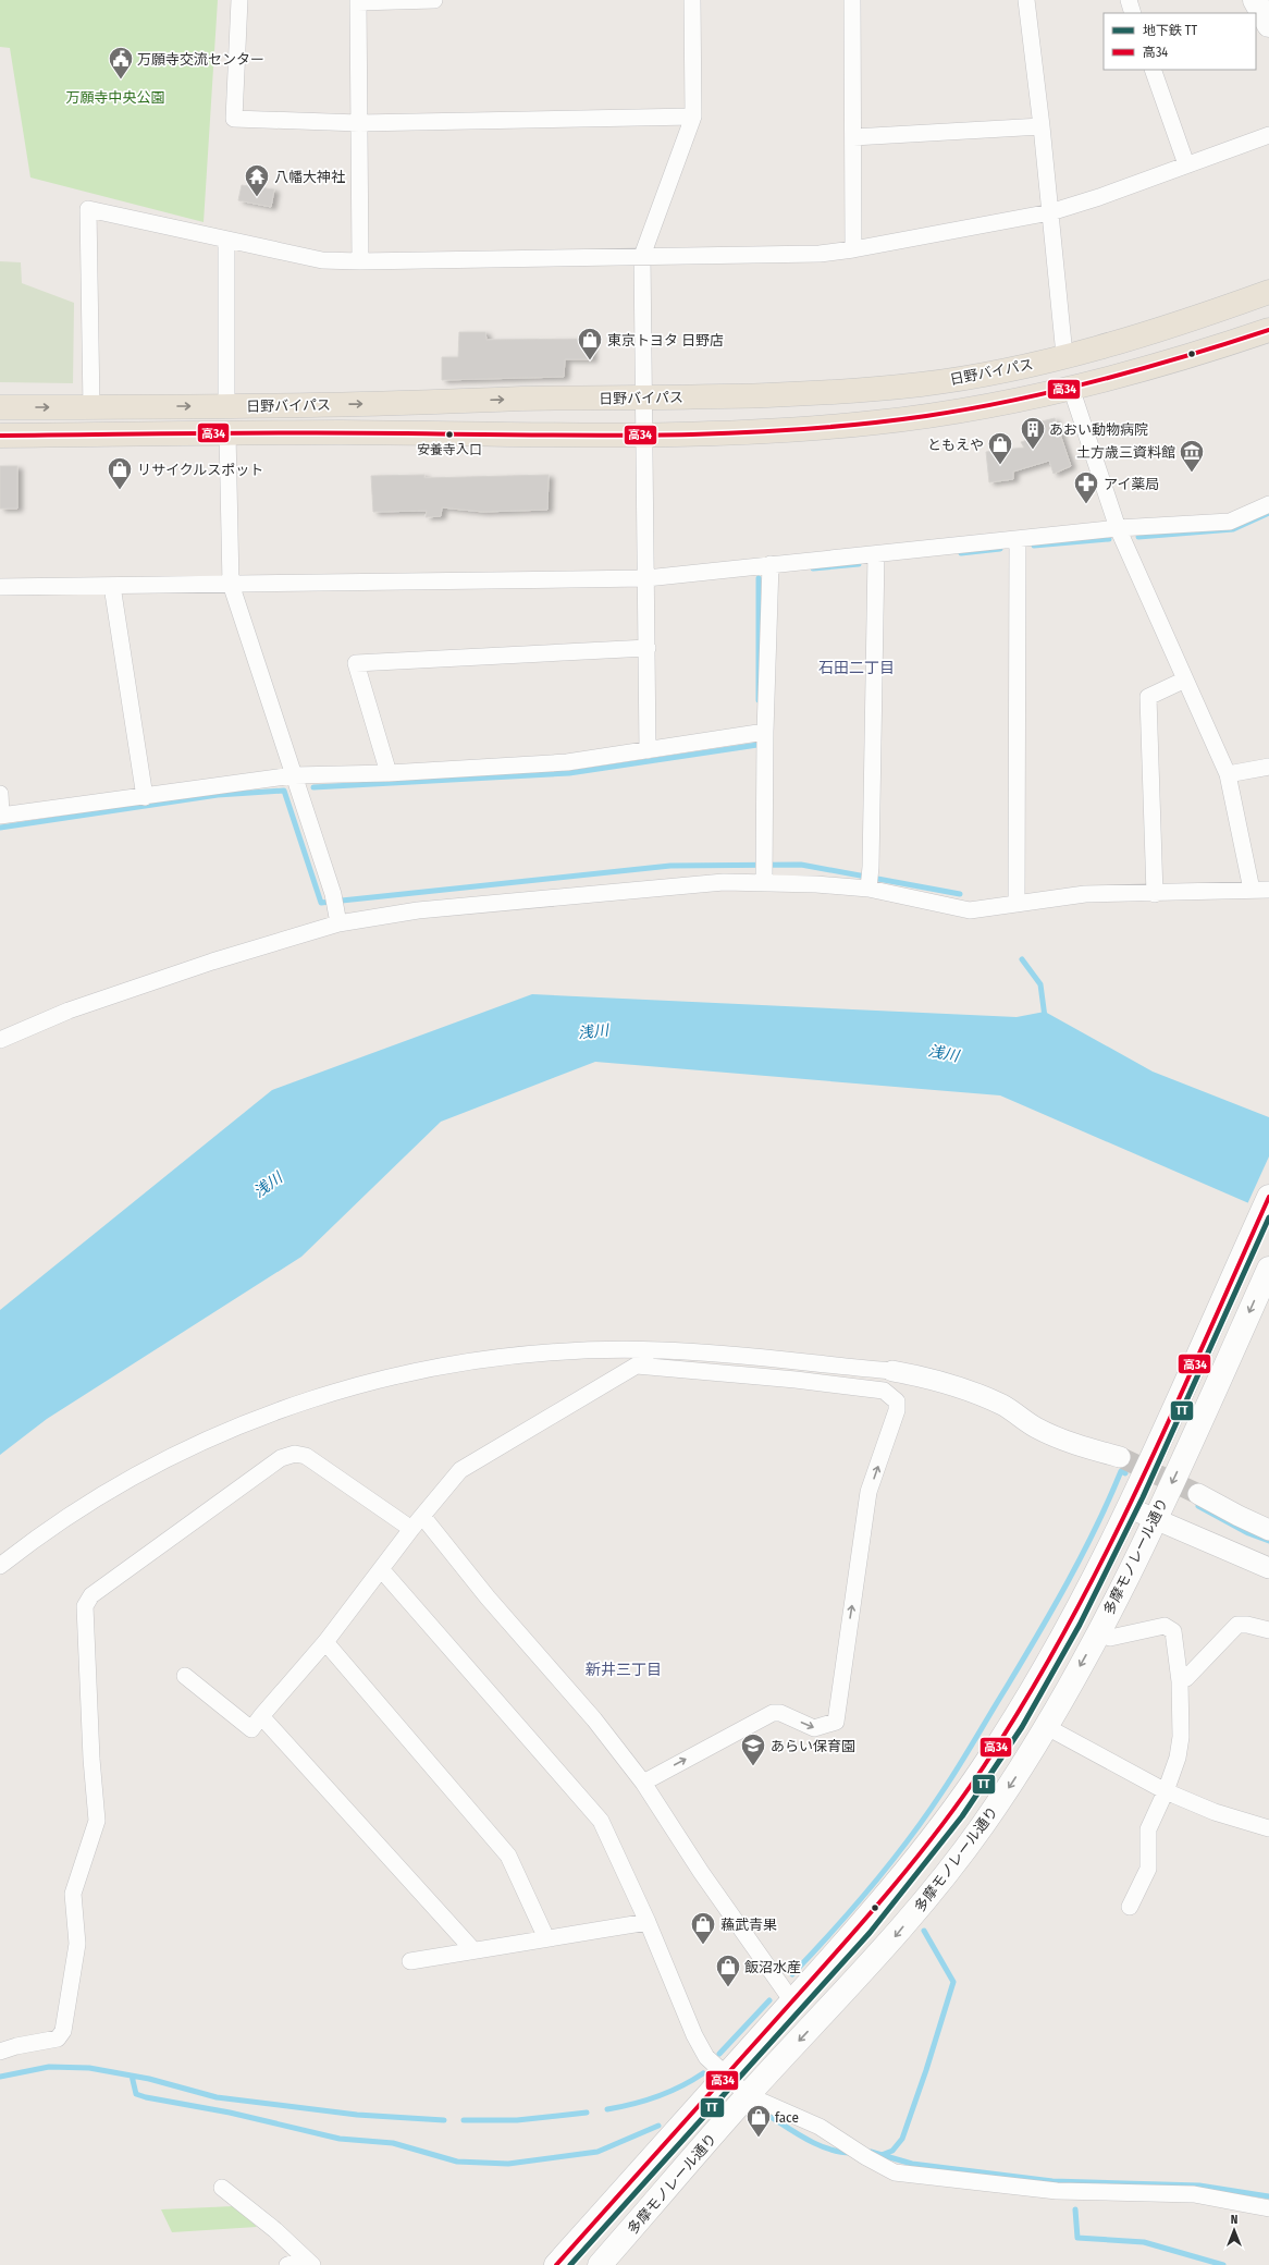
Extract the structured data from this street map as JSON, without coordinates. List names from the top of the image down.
{
  "streets": {
    "highway": ["日野バイパス"],
    "main road": ["多摩モノレール通り"]
  },
  "districts": ["石田二丁目", "新井三丁目"],
  "water": ["浅川"],
  "parks": ["万願寺中央公園"],
  "places": {
    "public building": ["万願寺交流センター"],
    "temple": ["八幡大神社"],
    "shop": [
      "東京トヨタ 日野店",
      "ともえや",
      "リサイクルスポット",
      "蘓武青果",
      "飯沼水産",
      "face"
    ],
    "other": ["安養寺入口"],
    "building": ["あおい動物病院"],
    "museum": ["土方歳三資料館"],
    "pharmacy": ["アイ薬局"],
    "school or university": ["あらい保育園"]
  },
  "lines": ["transit line 高34", "metro line TT"],
  "legend": ["地下鉄 TT", "高34"],
  "north": "top"
}
